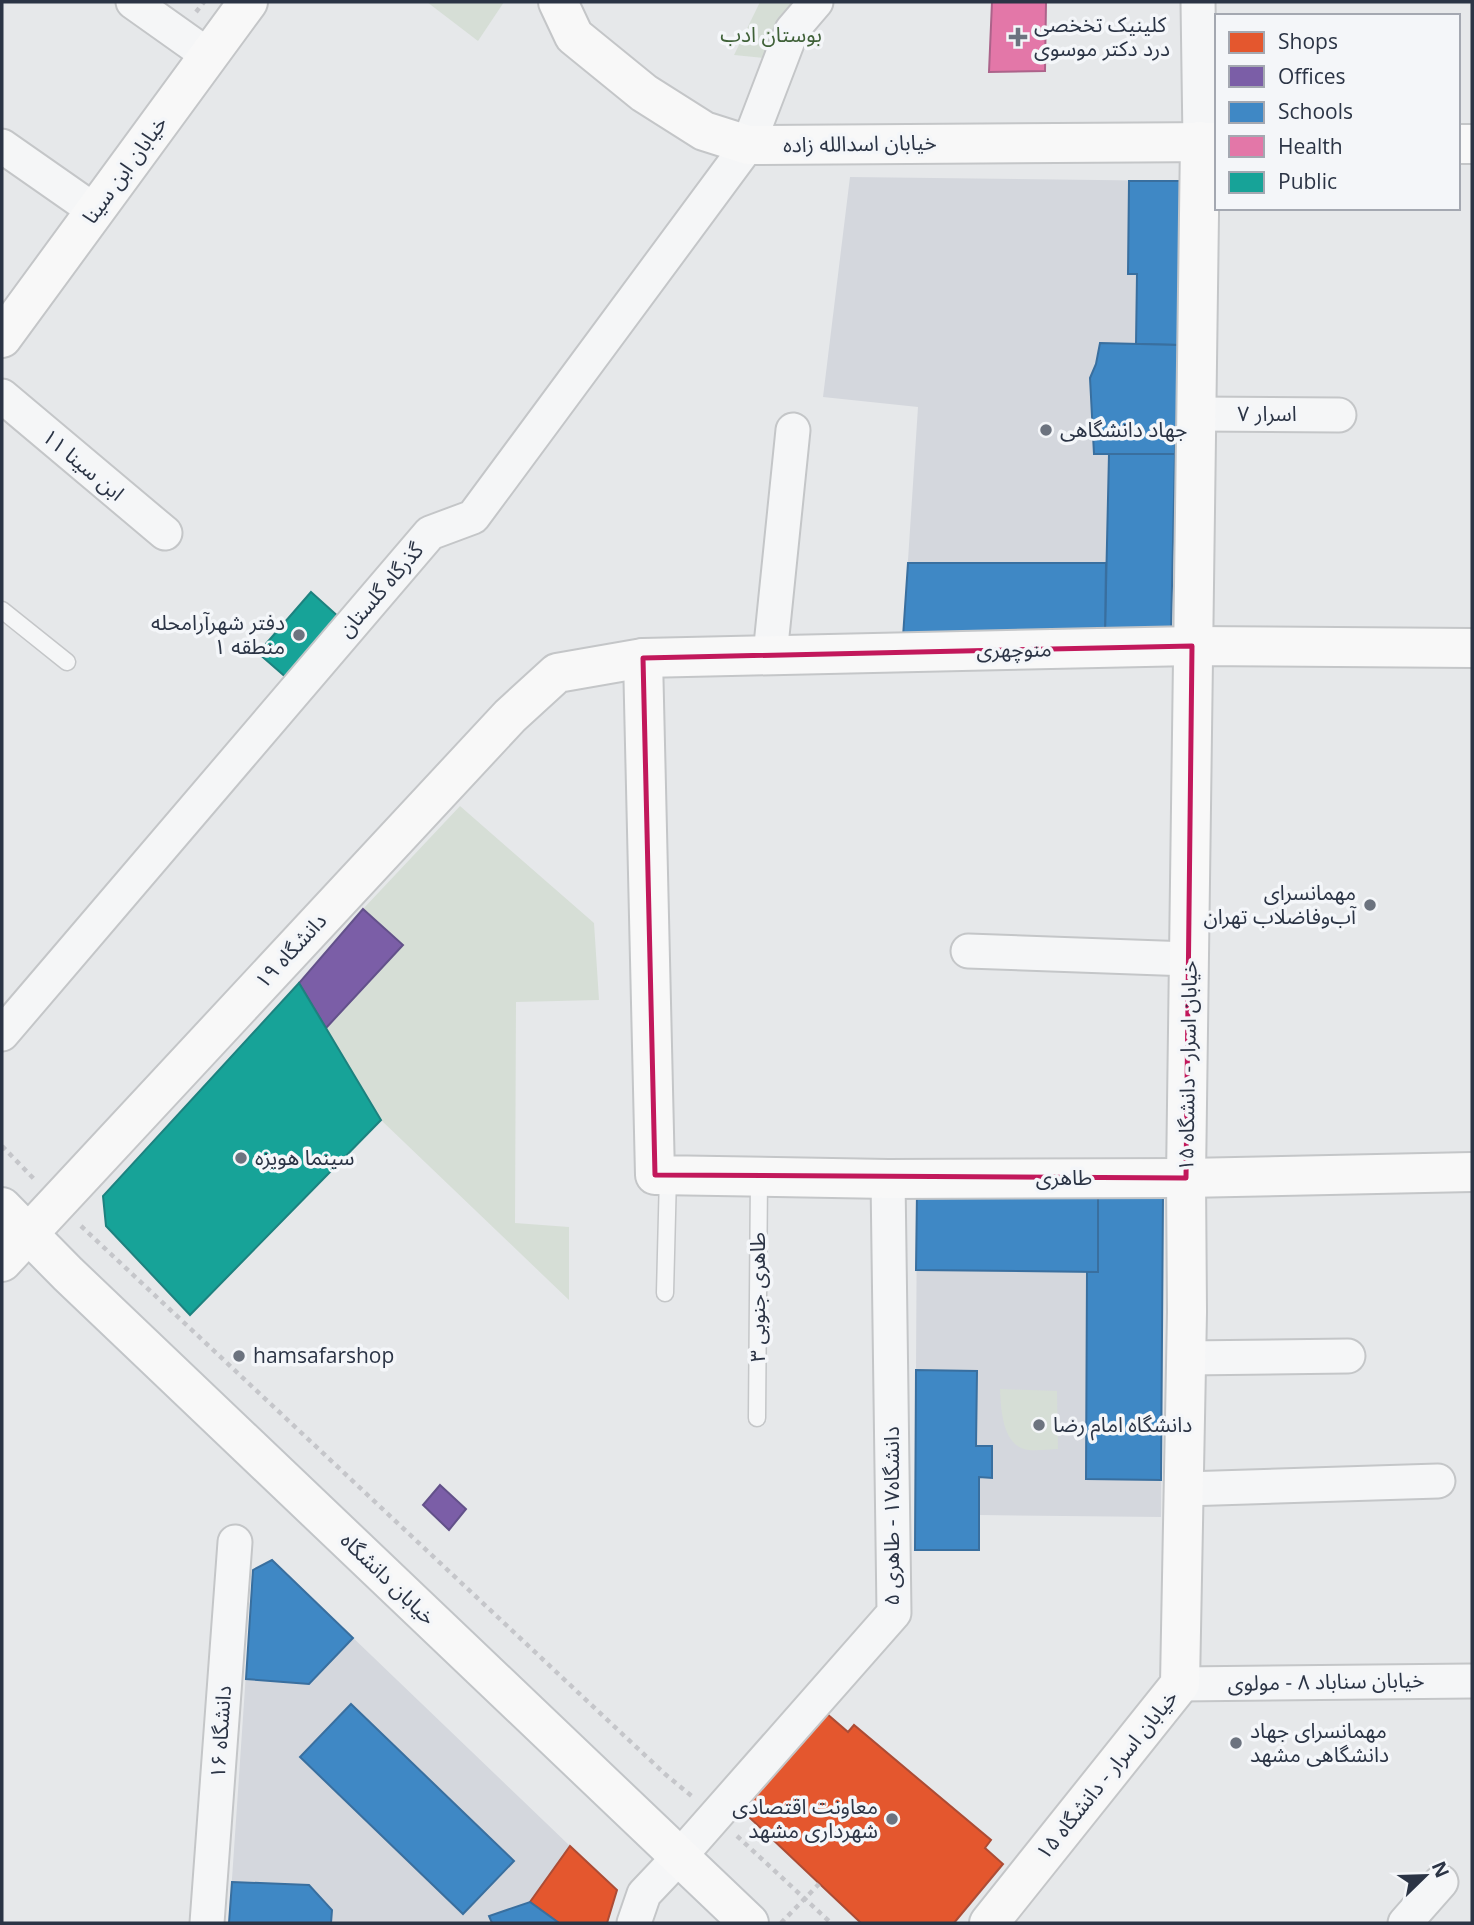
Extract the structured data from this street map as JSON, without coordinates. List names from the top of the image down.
{
  "streets": {
    "street": [
      "خیابان اسدالله زاده",
      "خیابان ابن سینا",
      "اسرار ۷",
      "ابن سینا ۱۱",
      "گذرگاه گلستان",
      "منوچهری",
      "دانشگاه ۱۹",
      "خیابان اسرار - دانشگاه ۱۵",
      "طاهری",
      "دانشگاه۱۷ - طاهری ۵",
      "خیابان دانشگاه",
      "خیابان سناباد ۸ - مولوی",
      "دانشگاه ۱۶"
    ],
    "lane": ["طاهری جنوبی ۳"]
  },
  "crossings": [
    ["خیابان اسدالله زاده", "گذرگاه گلستان"],
    ["خیابان اسدالله زاده", "خیابان اسرار - دانشگاه ۱۵"],
    ["اسرار ۷", "خیابان اسرار - دانشگاه ۱۵"],
    ["منوچهری", "دانشگاه ۱۹"],
    ["منوچهری", "خیابان اسرار - دانشگاه ۱۵"],
    ["دانشگاه ۱۹", "خیابان دانشگاه"],
    ["خیابان اسرار - دانشگاه ۱۵", "طاهری"],
    ["خیابان اسرار - دانشگاه ۱۵", "خیابان سناباد ۸ - مولوی"],
    ["طاهری", "طاهری جنوبی ۳"],
    ["طاهری", "دانشگاه۱۷ - طاهری ۵"],
    ["دانشگاه۱۷ - طاهری ۵", "خیابان دانشگاه"]
  ],
  "parks": ["بوستان ادب"],
  "places": {
    "health": ["کلینیک تخخصی درد دکتر موسوی"],
    "other": [
      "جهاد دانشگاهی",
      "دفتر شهرآرامحله منطقه ۱",
      "مهمانسرای آب‌و‌فاضلاب تهران",
      "سینما هویزه",
      "hamsafarshop",
      "دانشگاه امام رضا",
      "مهمانسرای جهاد دانشگاهی مشهد",
      "معاونت اقتصادی شهرداری مشهد"
    ]
  },
  "legend": [
    "Shops",
    "Offices",
    "Schools",
    "Health",
    "Public"
  ],
  "north": "top right"
}
